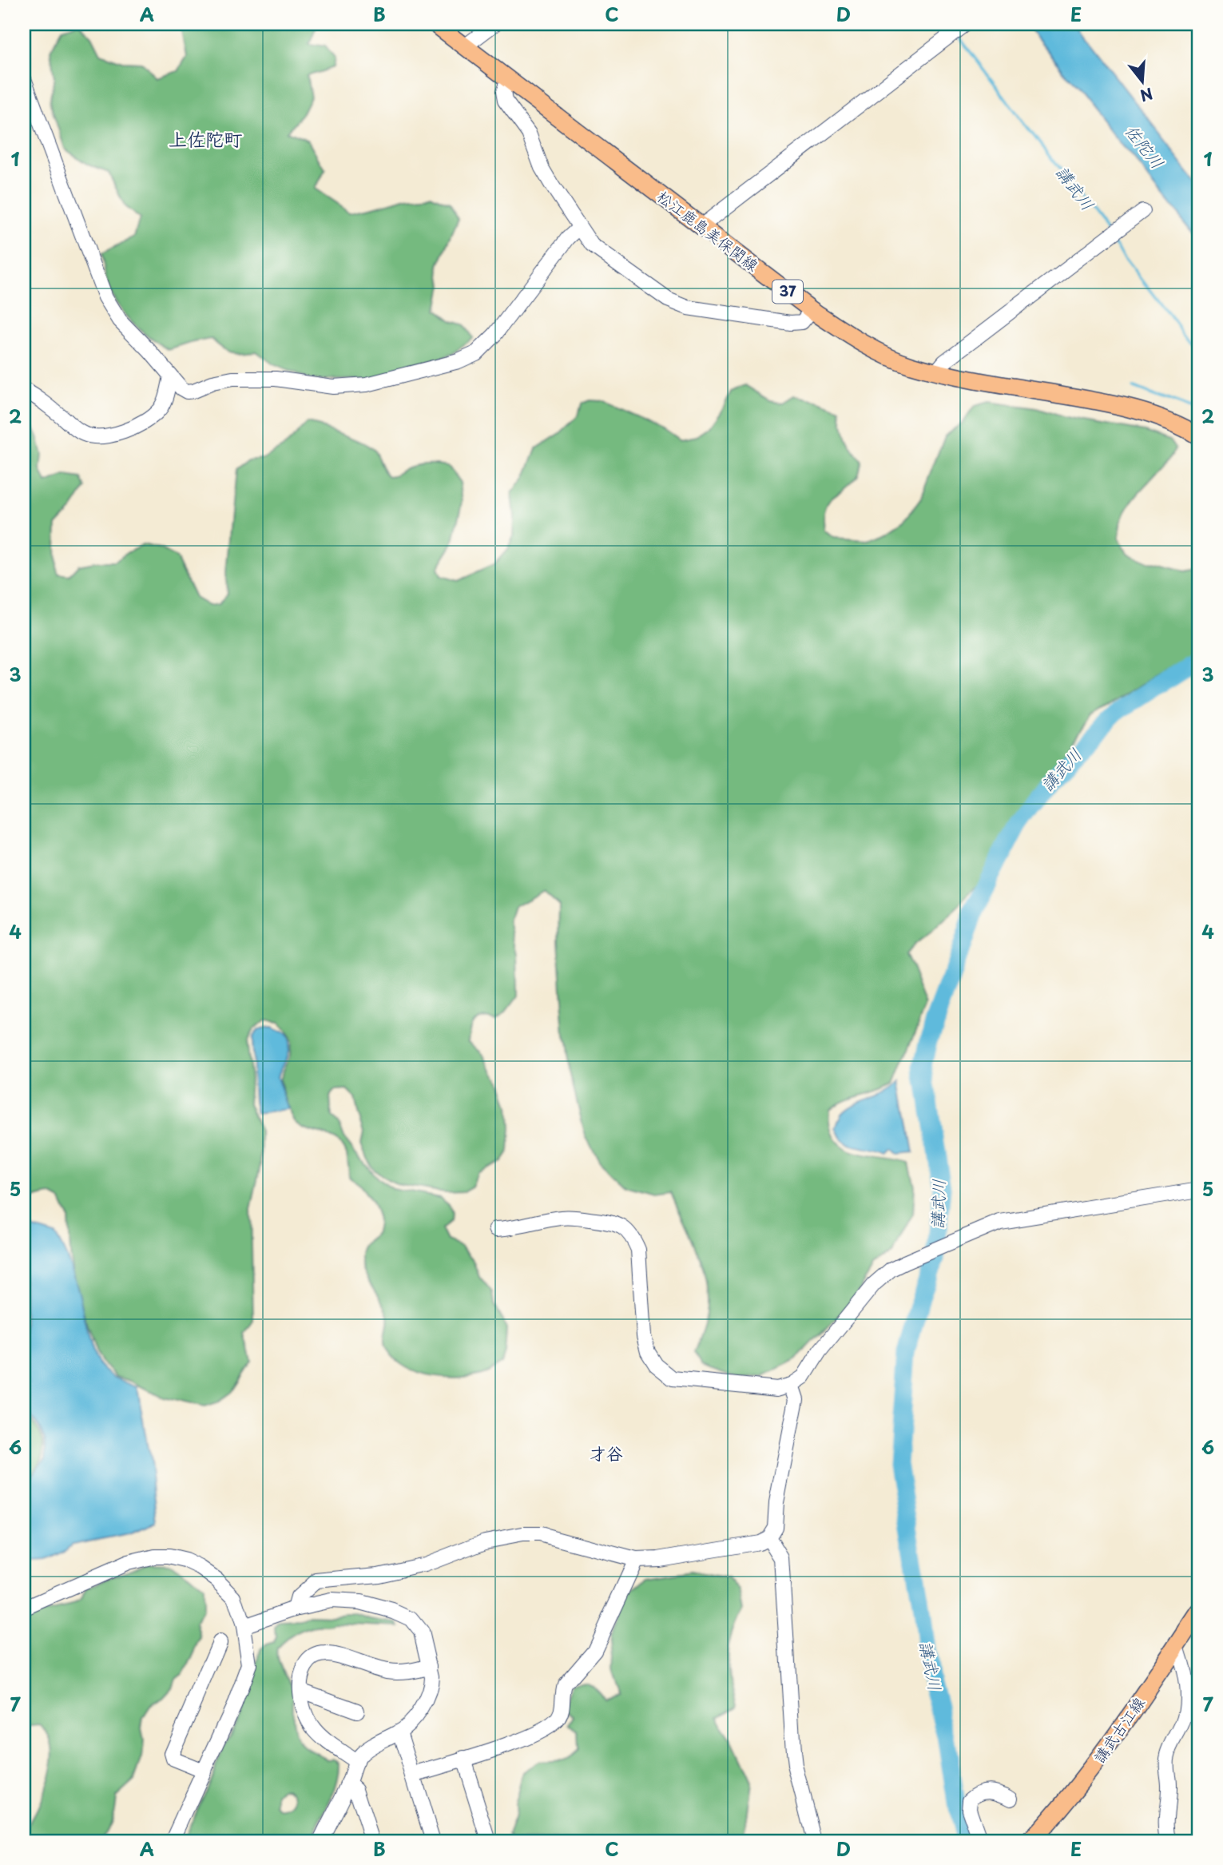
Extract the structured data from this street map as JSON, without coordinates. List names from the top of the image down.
{
  "streets": {
    "main road": ["松江鹿島美保関線", "37", "講武古江線"]
  },
  "districts": ["上佐陀町", "才谷"],
  "water": ["佐陀川", "講武川"],
  "north": "bottom",
  "grid": {
    "columns": [
      "A",
      "B",
      "C",
      "D",
      "E"
    ],
    "rows": [
      "1",
      "2",
      "3",
      "4",
      "5",
      "6",
      "7"
    ]
  }
}
